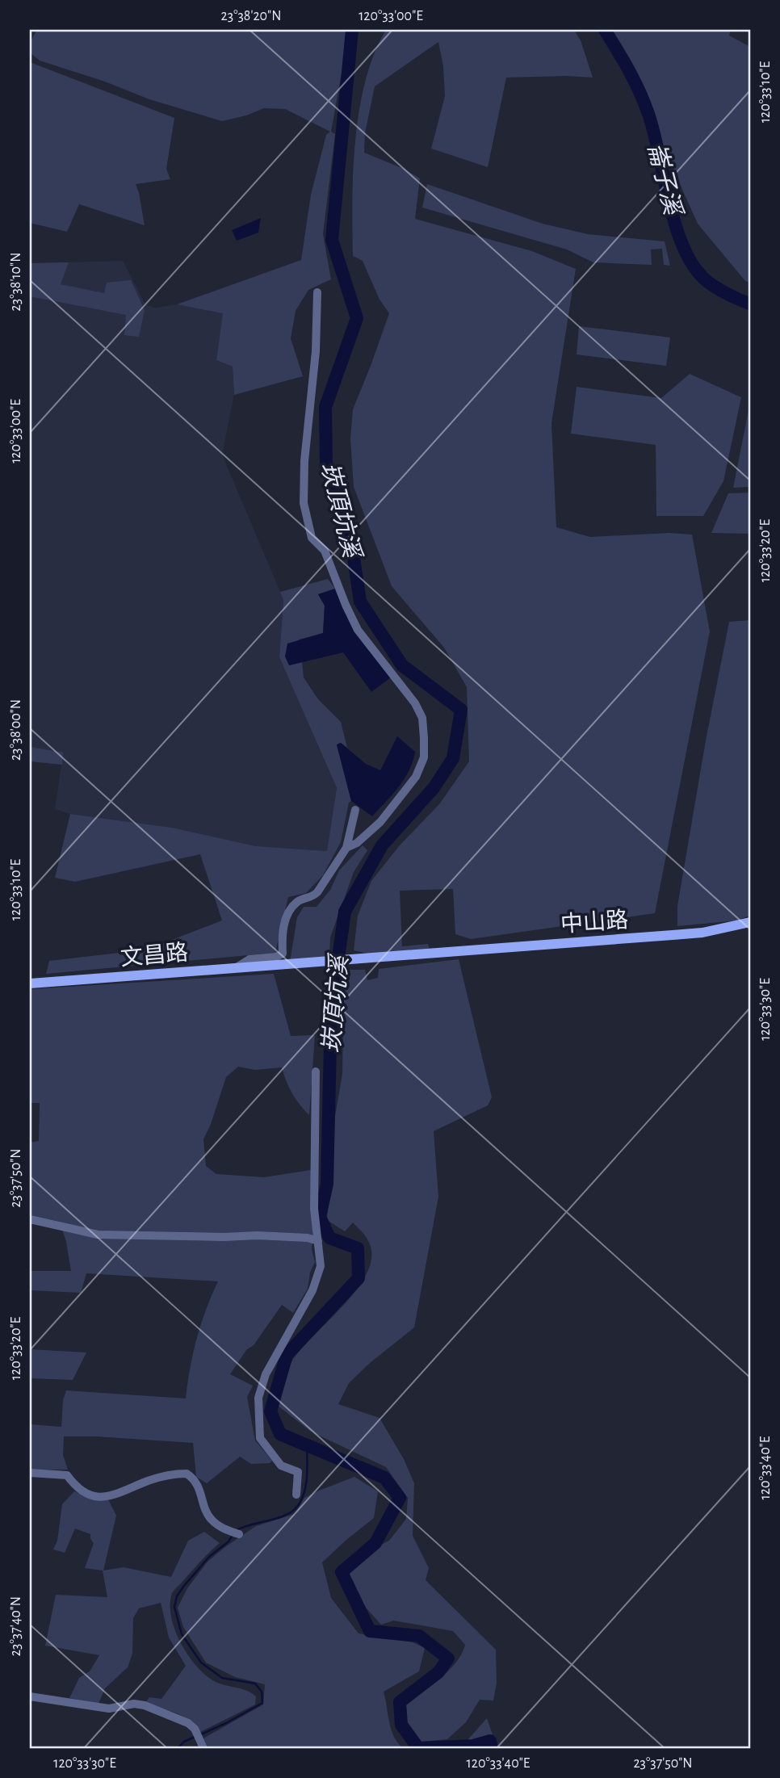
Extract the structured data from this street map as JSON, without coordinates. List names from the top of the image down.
{
  "streets": {
    "main road": ["中山路", "文昌路"]
  },
  "crossings": [
    ["中山路", "文昌路"]
  ],
  "water": ["崙子溪", "崁頂坑溪"],
  "coordinates": [
    "23°38'20\"N",
    "120°33'00\"E",
    "120°33'10\"E",
    "23°38'10\"N",
    "120°33'20\"E",
    "23°38'00\"N",
    "120°33'30\"E",
    "23°37'50\"N",
    "120°33'40\"E",
    "23°37'40\"N"
  ]
}
